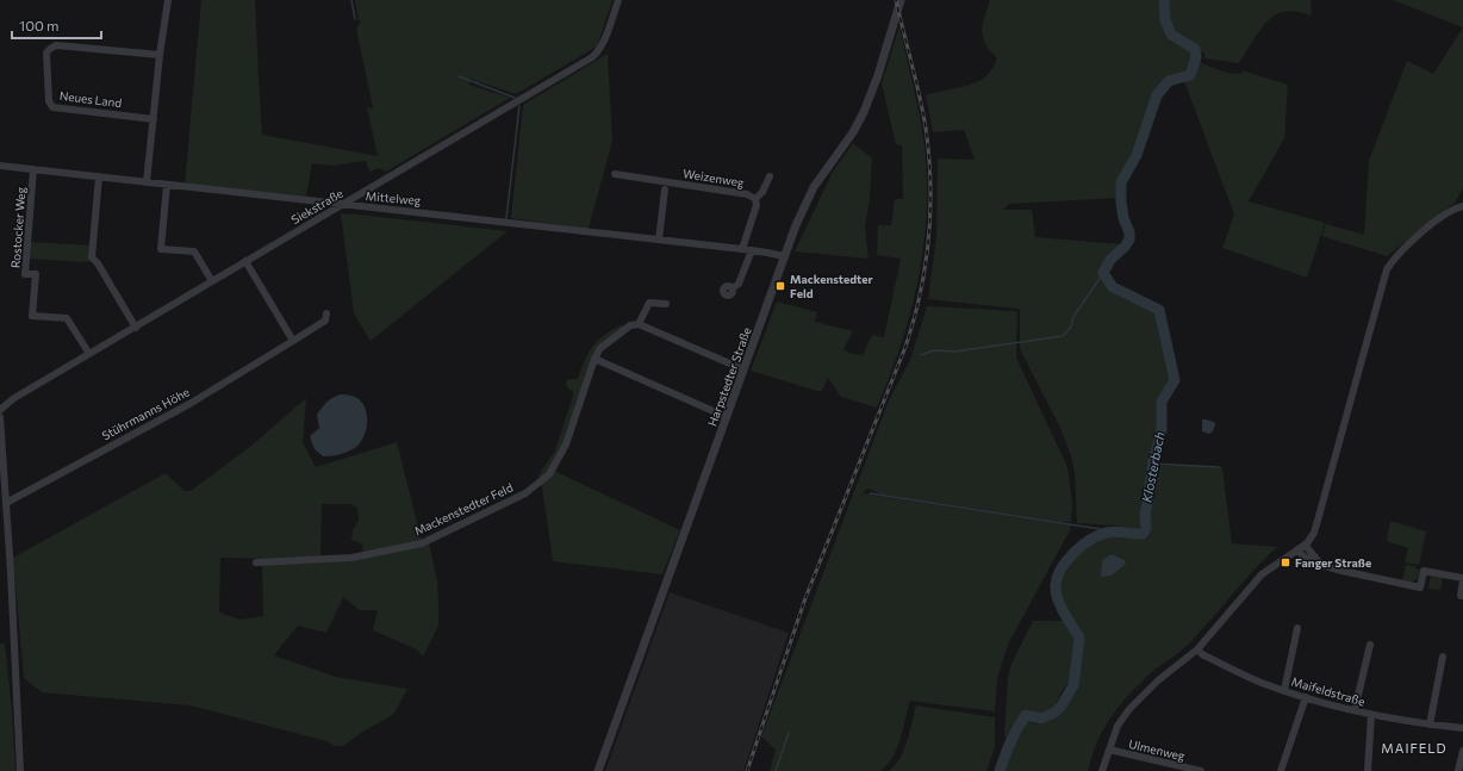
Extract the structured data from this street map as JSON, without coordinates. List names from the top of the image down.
{
  "streets": {
    "street": [
      "Neues Land",
      "Weizenweg",
      "Mittelweg",
      "Siekstraße",
      "Rostocker Weg",
      "Harpstedter Straße",
      "Stührmanns Höhe",
      "Mackenstedter Feld",
      "Maifeldstraße",
      "Ulmenweg"
    ]
  },
  "crossings": [
    ["Weizenweg", "Mittelweg"],
    ["Mittelweg", "Siekstraße"],
    ["Mittelweg", "Rostocker Weg"],
    ["Mittelweg", "Harpstedter Straße"],
    ["Siekstraße", "Rostocker Weg"]
  ],
  "districts": ["MAIFELD"],
  "water": ["Klosterbach"],
  "places": {
    "transit": ["Mackenstedter Feld", "Fanger Straße"]
  },
  "scale_bar": "100 m"
}
